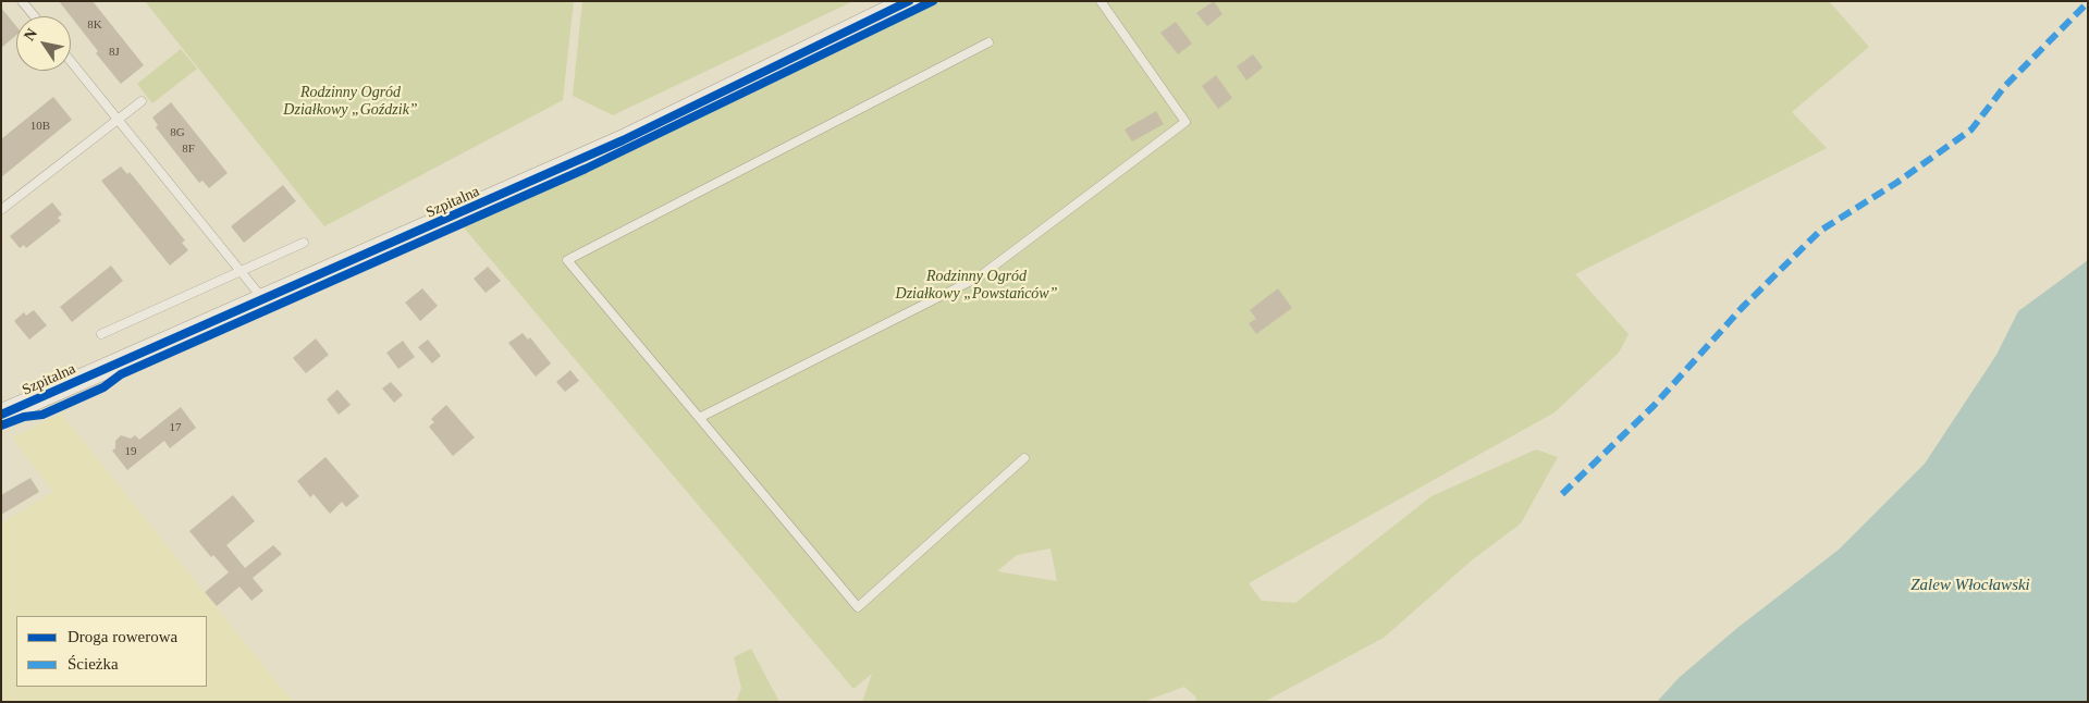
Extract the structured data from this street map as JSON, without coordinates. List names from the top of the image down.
{
  "streets": {
    "street": ["Szpitalna"]
  },
  "water": ["Zalew Włocławski"],
  "parks": ["Rodzinny Ogród Działkowy „Goździk”", "Rodzinny Ogród Działkowy „Powstańców”"],
  "house_numbers": [
    "8K",
    "8J",
    "10B",
    "8G",
    "8F",
    "17",
    "19"
  ],
  "legend": ["Droga rowerowa", "Ścieżka"],
  "north": "top left"
}
